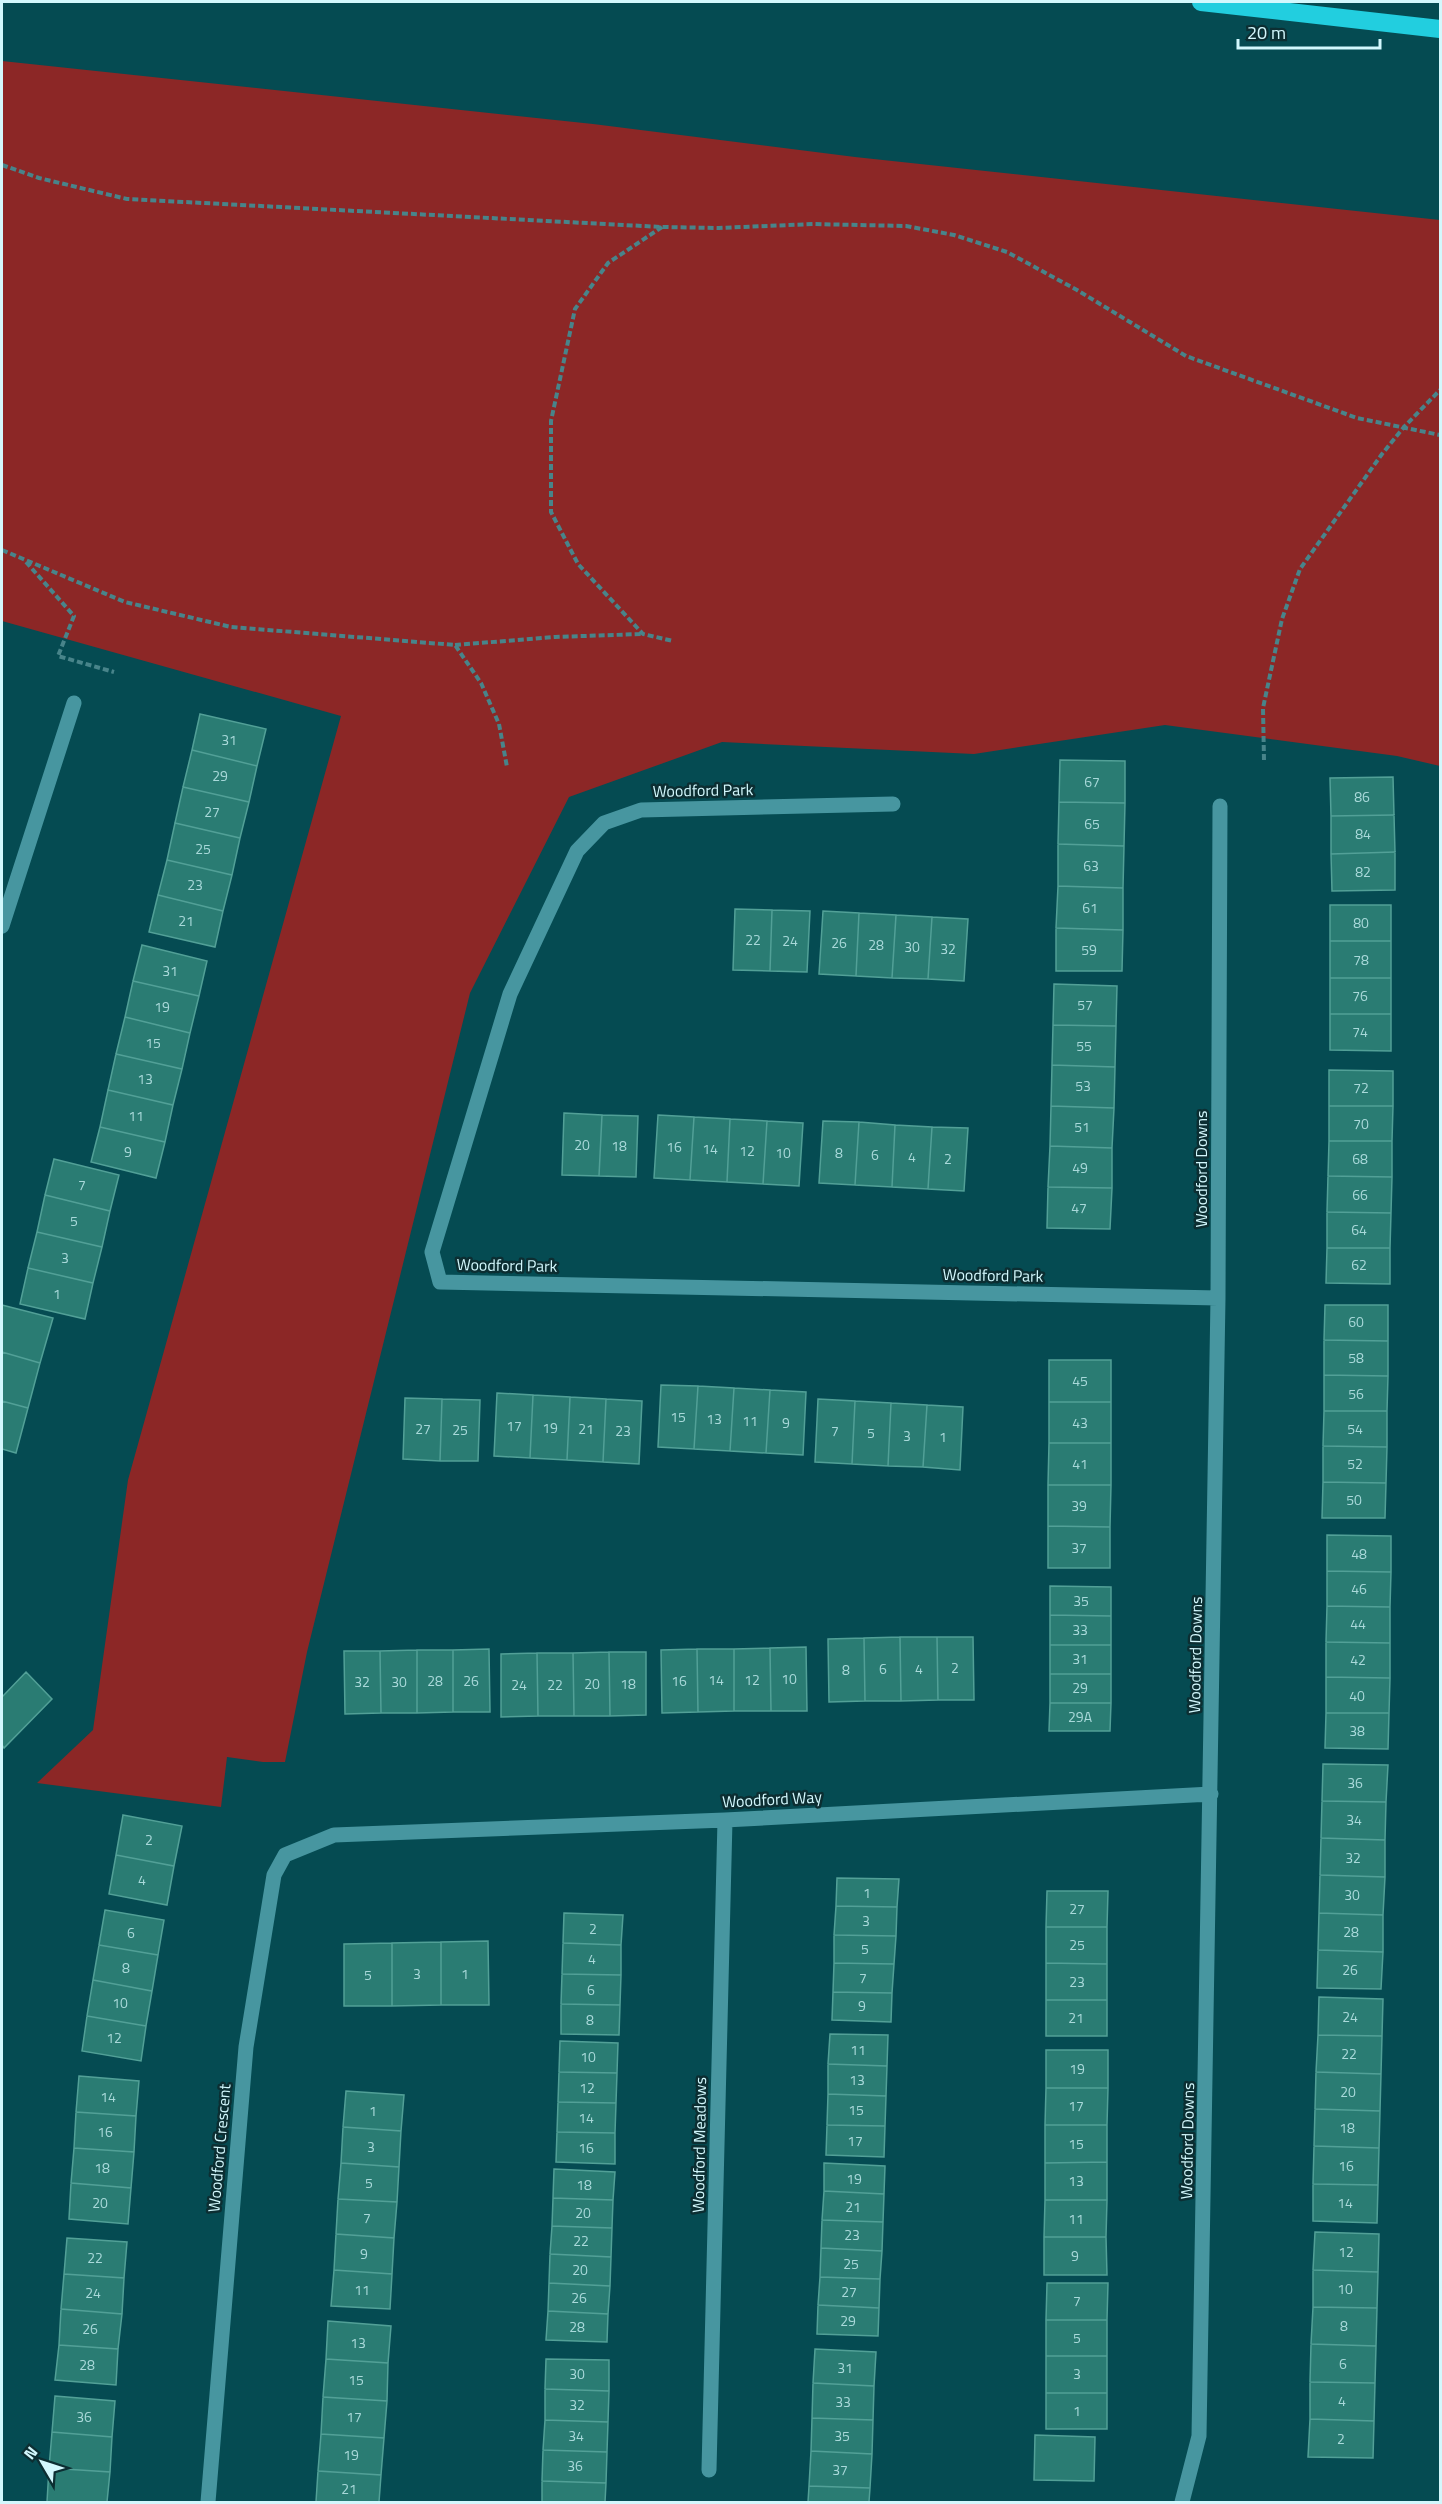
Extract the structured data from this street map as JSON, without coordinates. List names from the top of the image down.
{
  "streets": {
    "street": [
      "Woodford Park",
      "Woodford Downs",
      "Woodford Way",
      "Woodford Meadows",
      "Woodford Crescent"
    ]
  },
  "crossings": [
    ["Woodford Park", "Woodford Downs"],
    ["Woodford Downs", "Woodford Way"],
    ["Woodford Way", "Woodford Meadows"],
    ["Woodford Way", "Woodford Crescent"]
  ],
  "house_numbers": [
    "31",
    "29",
    "67",
    "86",
    "27",
    "65",
    "84",
    "25",
    "63",
    "82",
    "23",
    "61",
    "21",
    "80",
    "22",
    "24",
    "26",
    "28",
    "30",
    "32",
    "59",
    "78",
    "31",
    "76",
    "57",
    "19",
    "74",
    "15",
    "55",
    "13",
    "53",
    "72",
    "11",
    "70",
    "51",
    "20",
    "18",
    "16",
    "14",
    "12",
    "9",
    "10",
    "8",
    "6",
    "4",
    "2",
    "68",
    "49",
    "7",
    "66",
    "47",
    "5",
    "64",
    "3",
    "62",
    "1",
    "60",
    "58",
    "45",
    "56",
    "15",
    "13",
    "11",
    "9",
    "43",
    "17",
    "19",
    "27",
    "21",
    "54",
    "25",
    "23",
    "7",
    "5",
    "3",
    "1",
    "41",
    "52",
    "50",
    "39",
    "37",
    "48",
    "46",
    "35",
    "44",
    "33",
    "31",
    "42",
    "2",
    "6",
    "4",
    "8",
    "10",
    "14",
    "12",
    "28",
    "26",
    "16",
    "32",
    "30",
    "20",
    "18",
    "24",
    "22",
    "29",
    "40",
    "29A",
    "38",
    "36",
    "34",
    "2",
    "32",
    "4",
    "1",
    "30",
    "27",
    "3",
    "2",
    "28",
    "6",
    "25",
    "5",
    "4",
    "8",
    "26",
    "3",
    "1",
    "5",
    "7",
    "23",
    "6",
    "10",
    "9",
    "24",
    "21",
    "8",
    "12",
    "11",
    "22",
    "10",
    "19",
    "13",
    "12",
    "20",
    "14",
    "17",
    "15",
    "1",
    "14",
    "18",
    "16",
    "17",
    "15",
    "3",
    "16",
    "16",
    "18",
    "19",
    "13",
    "5",
    "18",
    "20",
    "14",
    "21",
    "20",
    "7",
    "11",
    "23",
    "22",
    "12",
    "9",
    "9",
    "22",
    "25",
    "20",
    "10",
    "11",
    "27",
    "24",
    "26",
    "7",
    "29",
    "8",
    "28",
    "26",
    "5",
    "13",
    "6",
    "28",
    "31",
    "30",
    "3",
    "15",
    "4",
    "33",
    "32",
    "1",
    "36",
    "17",
    "34",
    "35",
    "2",
    "19",
    "36",
    "37",
    "21"
  ],
  "scale_bar": "20 m",
  "north": "top left"
}
